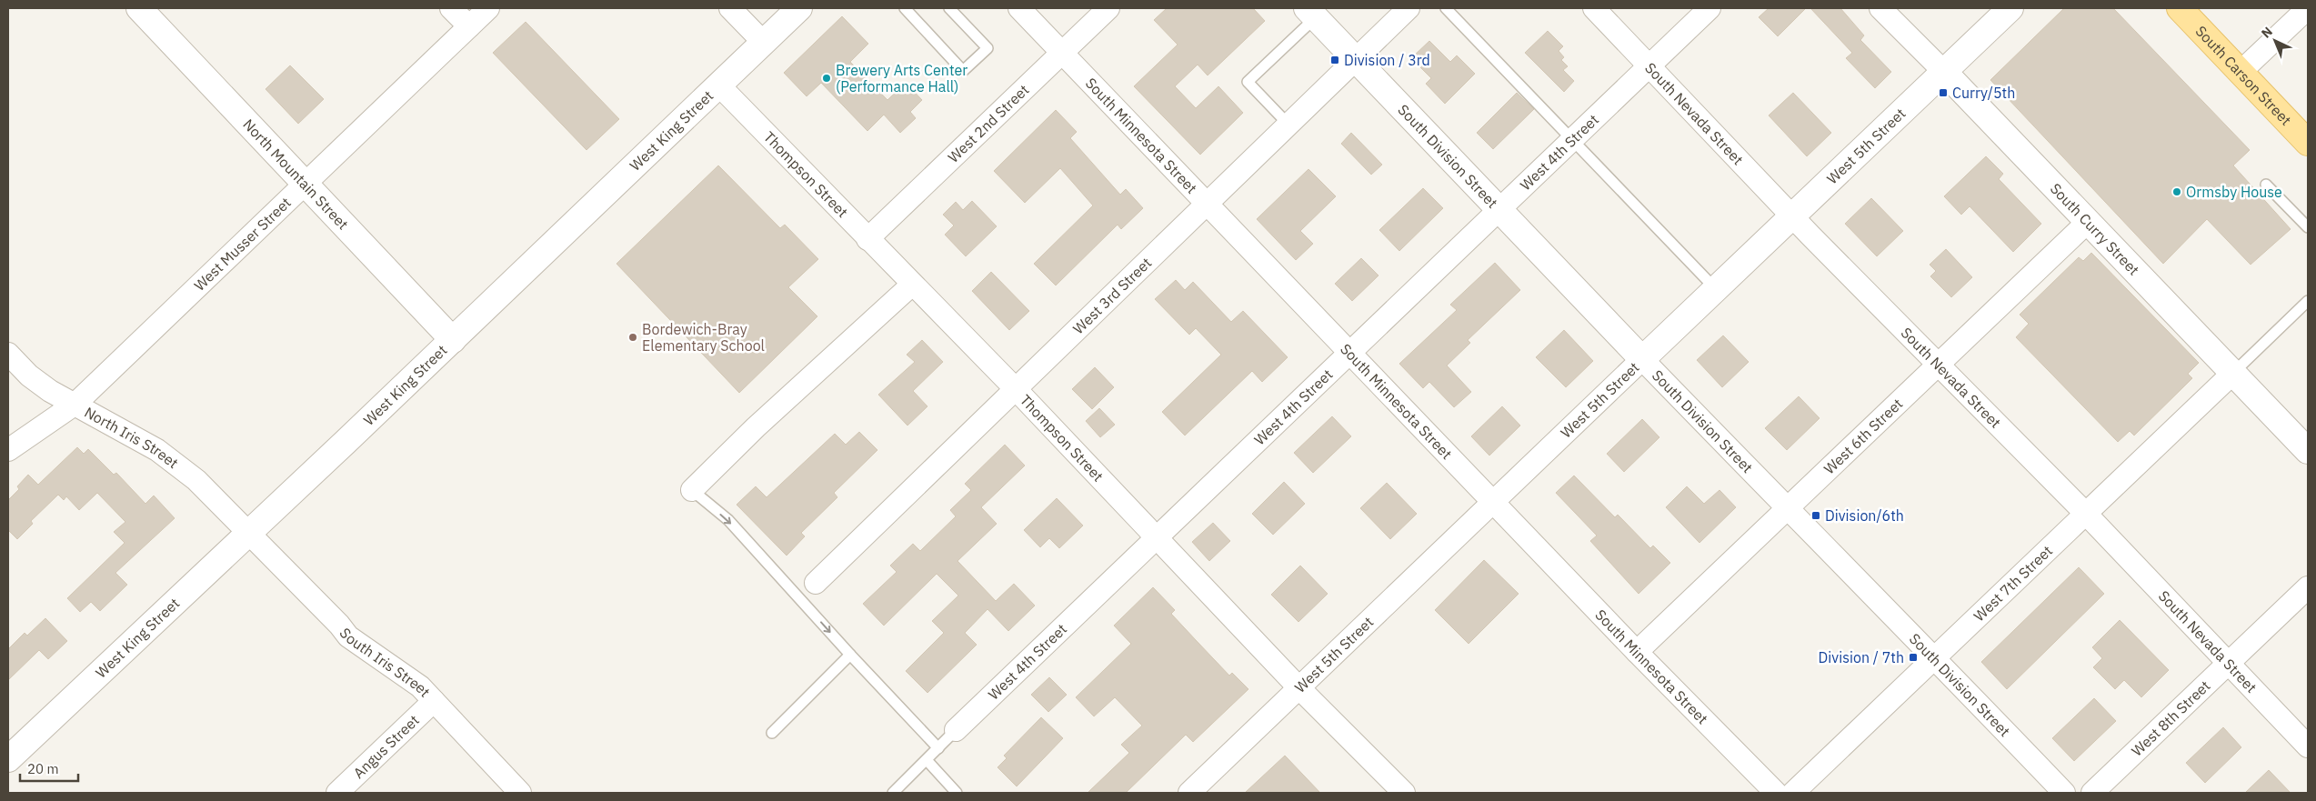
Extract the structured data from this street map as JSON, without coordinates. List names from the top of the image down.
{
  "streets": {
    "main road": ["South Carson Street"],
    "street": [
      "South Nevada Street",
      "West 2nd Street",
      "West King Street",
      "South Minnesota Street",
      "West 5th Street",
      "West 4th Street",
      "South Division Street",
      "North Mountain Street",
      "Thompson Street",
      "South Curry Street",
      "West Musser Street",
      "West 3rd Street",
      "West 6th Street",
      "North Iris Street",
      "West 7th Street",
      "South Iris Street",
      "West 8th Street",
      "Angus Street"
    ]
  },
  "crossings": [
    ["South Nevada Street", "West 5th Street"],
    ["South Nevada Street", "West 4th Street"],
    ["South Nevada Street", "West 6th Street"],
    ["South Nevada Street", "West 7th Street"],
    ["South Nevada Street", "West 8th Street"],
    ["West 2nd Street", "South Minnesota Street"],
    ["West 2nd Street", "Thompson Street"],
    ["West King Street", "North Mountain Street"],
    ["West King Street", "Thompson Street"],
    ["West King Street", "North Iris Street"],
    ["West King Street", "South Iris Street"],
    ["South Minnesota Street", "West 5th Street"],
    ["South Minnesota Street", "West 4th Street"],
    ["South Minnesota Street", "West 3rd Street"],
    ["South Minnesota Street", "West 6th Street"],
    ["West 5th Street", "South Division Street"],
    ["West 5th Street", "Thompson Street"],
    ["West 5th Street", "South Curry Street"],
    ["West 4th Street", "South Division Street"],
    ["West 4th Street", "Thompson Street"],
    ["South Division Street", "West 3rd Street"],
    ["South Division Street", "West 6th Street"],
    ["South Division Street", "West 7th Street"],
    ["North Mountain Street", "West Musser Street"],
    ["Thompson Street", "West 3rd Street"],
    ["South Curry Street", "West 6th Street"],
    ["South Curry Street", "West 7th Street"],
    ["West Musser Street", "North Iris Street"],
    ["North Iris Street", "South Iris Street"],
    ["South Iris Street", "Angus Street"]
  ],
  "places": {
    "transit": [
      "Division / 3rd",
      "Curry/5th",
      "Division/6th",
      "Division / 7th"
    ],
    "other": ["Brewery Arts Center (Performance Hall)", "Ormsby House", "Bordewich-Bray Elementary School"]
  },
  "scale_bar": "20 m",
  "north": "top left"
}
